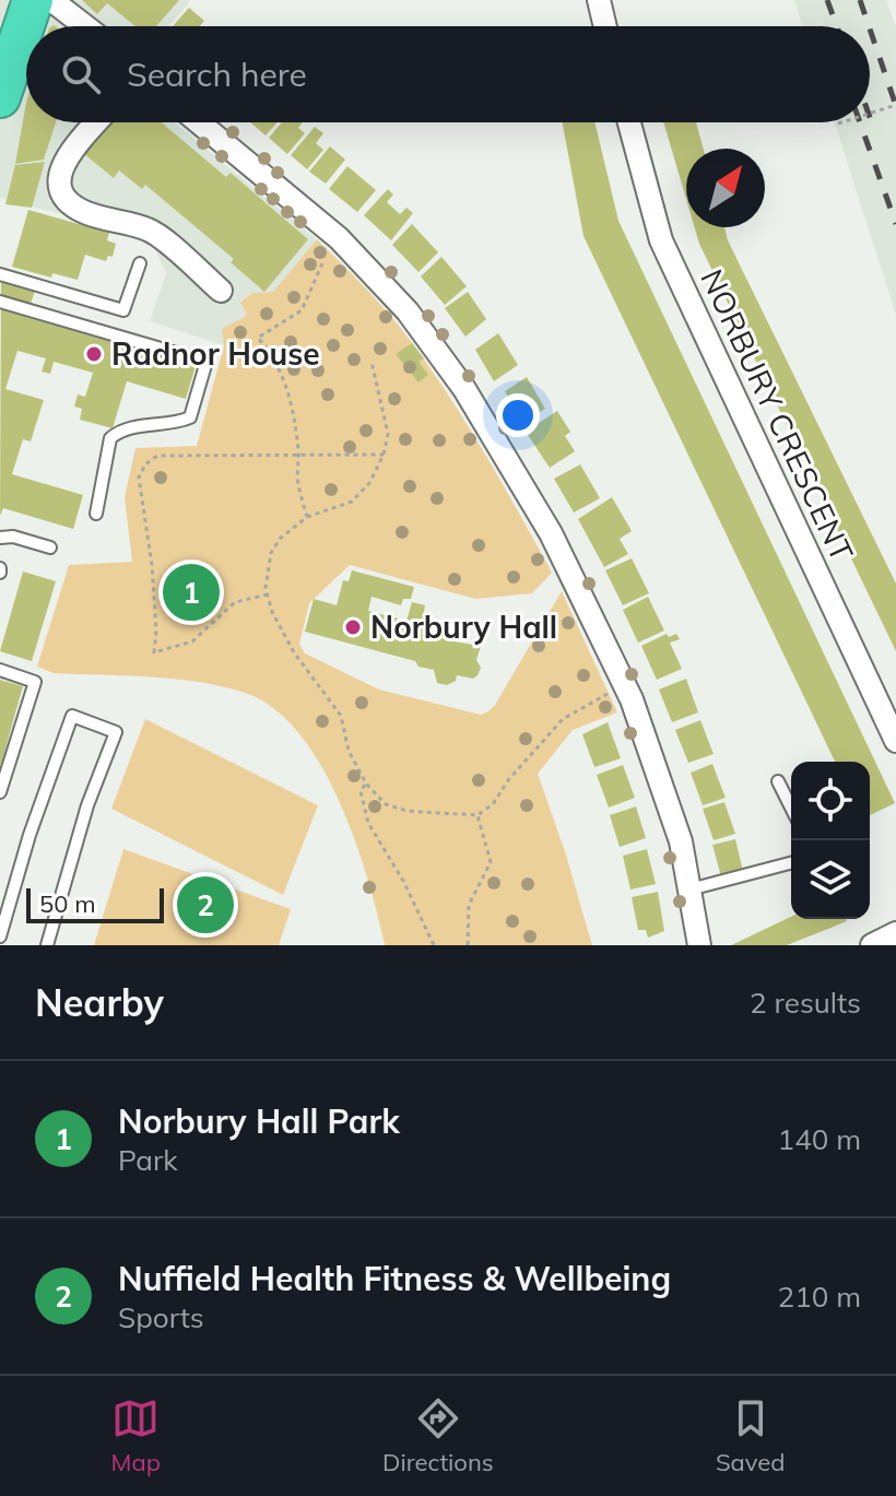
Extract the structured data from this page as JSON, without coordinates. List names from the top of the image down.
{
  "streets": {
    "street": ["NORBURY CRESCENT"]
  },
  "places": ["Radnor House", "Norbury Hall"],
  "scale_bar": "50 m",
  "north": "top right",
  "page": {
    "search": "Search here",
    "pins": ["1", "2"],
    "scale": "50 m",
    "heading": ["Nearby", "2 results"],
    "list": [
      {
        "mark": "1",
        "name": "Norbury Hall Park",
        "note": "Park",
        "value": "140 m"
      },
      {
        "mark": "2",
        "name": "Nuffield Health Fitness & Wellbeing",
        "note": "Sports",
        "value": "210 m"
      }
    ],
    "nav": ["Map", "Directions", "Saved"]
  }
}
